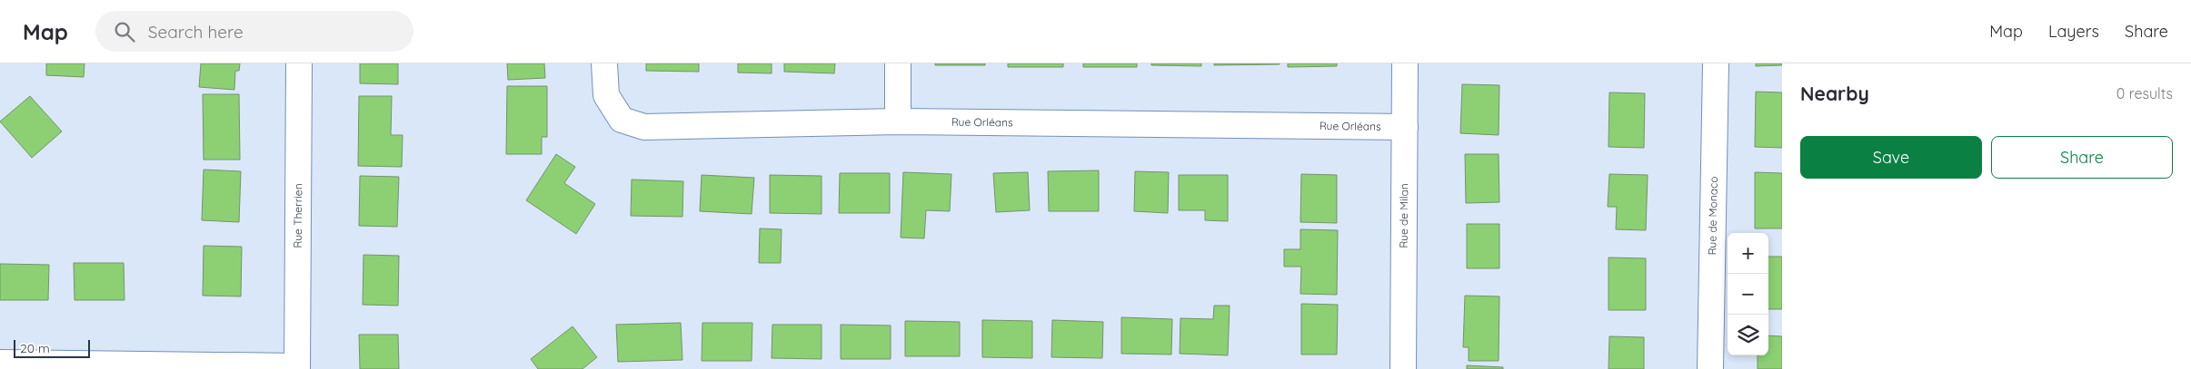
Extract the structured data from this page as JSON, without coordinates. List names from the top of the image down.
{
  "streets": {
    "street": [
      "Rue Orléans",
      "Rue de Milan",
      "Rue de Monaco",
      "Rue Therrien"
    ]
  },
  "crossings": [
    ["Rue Orléans", "Rue de Milan"]
  ],
  "scale_bar": "20 m",
  "page": {
    "header": "Map",
    "search": "Search here",
    "nav": ["Map", "Layers", "Share"],
    "heading": ["Nearby", "0 results"],
    "buttons": ["Save", "Share"],
    "map_buttons": ["+", "−"],
    "scale": "20 m"
  }
}
